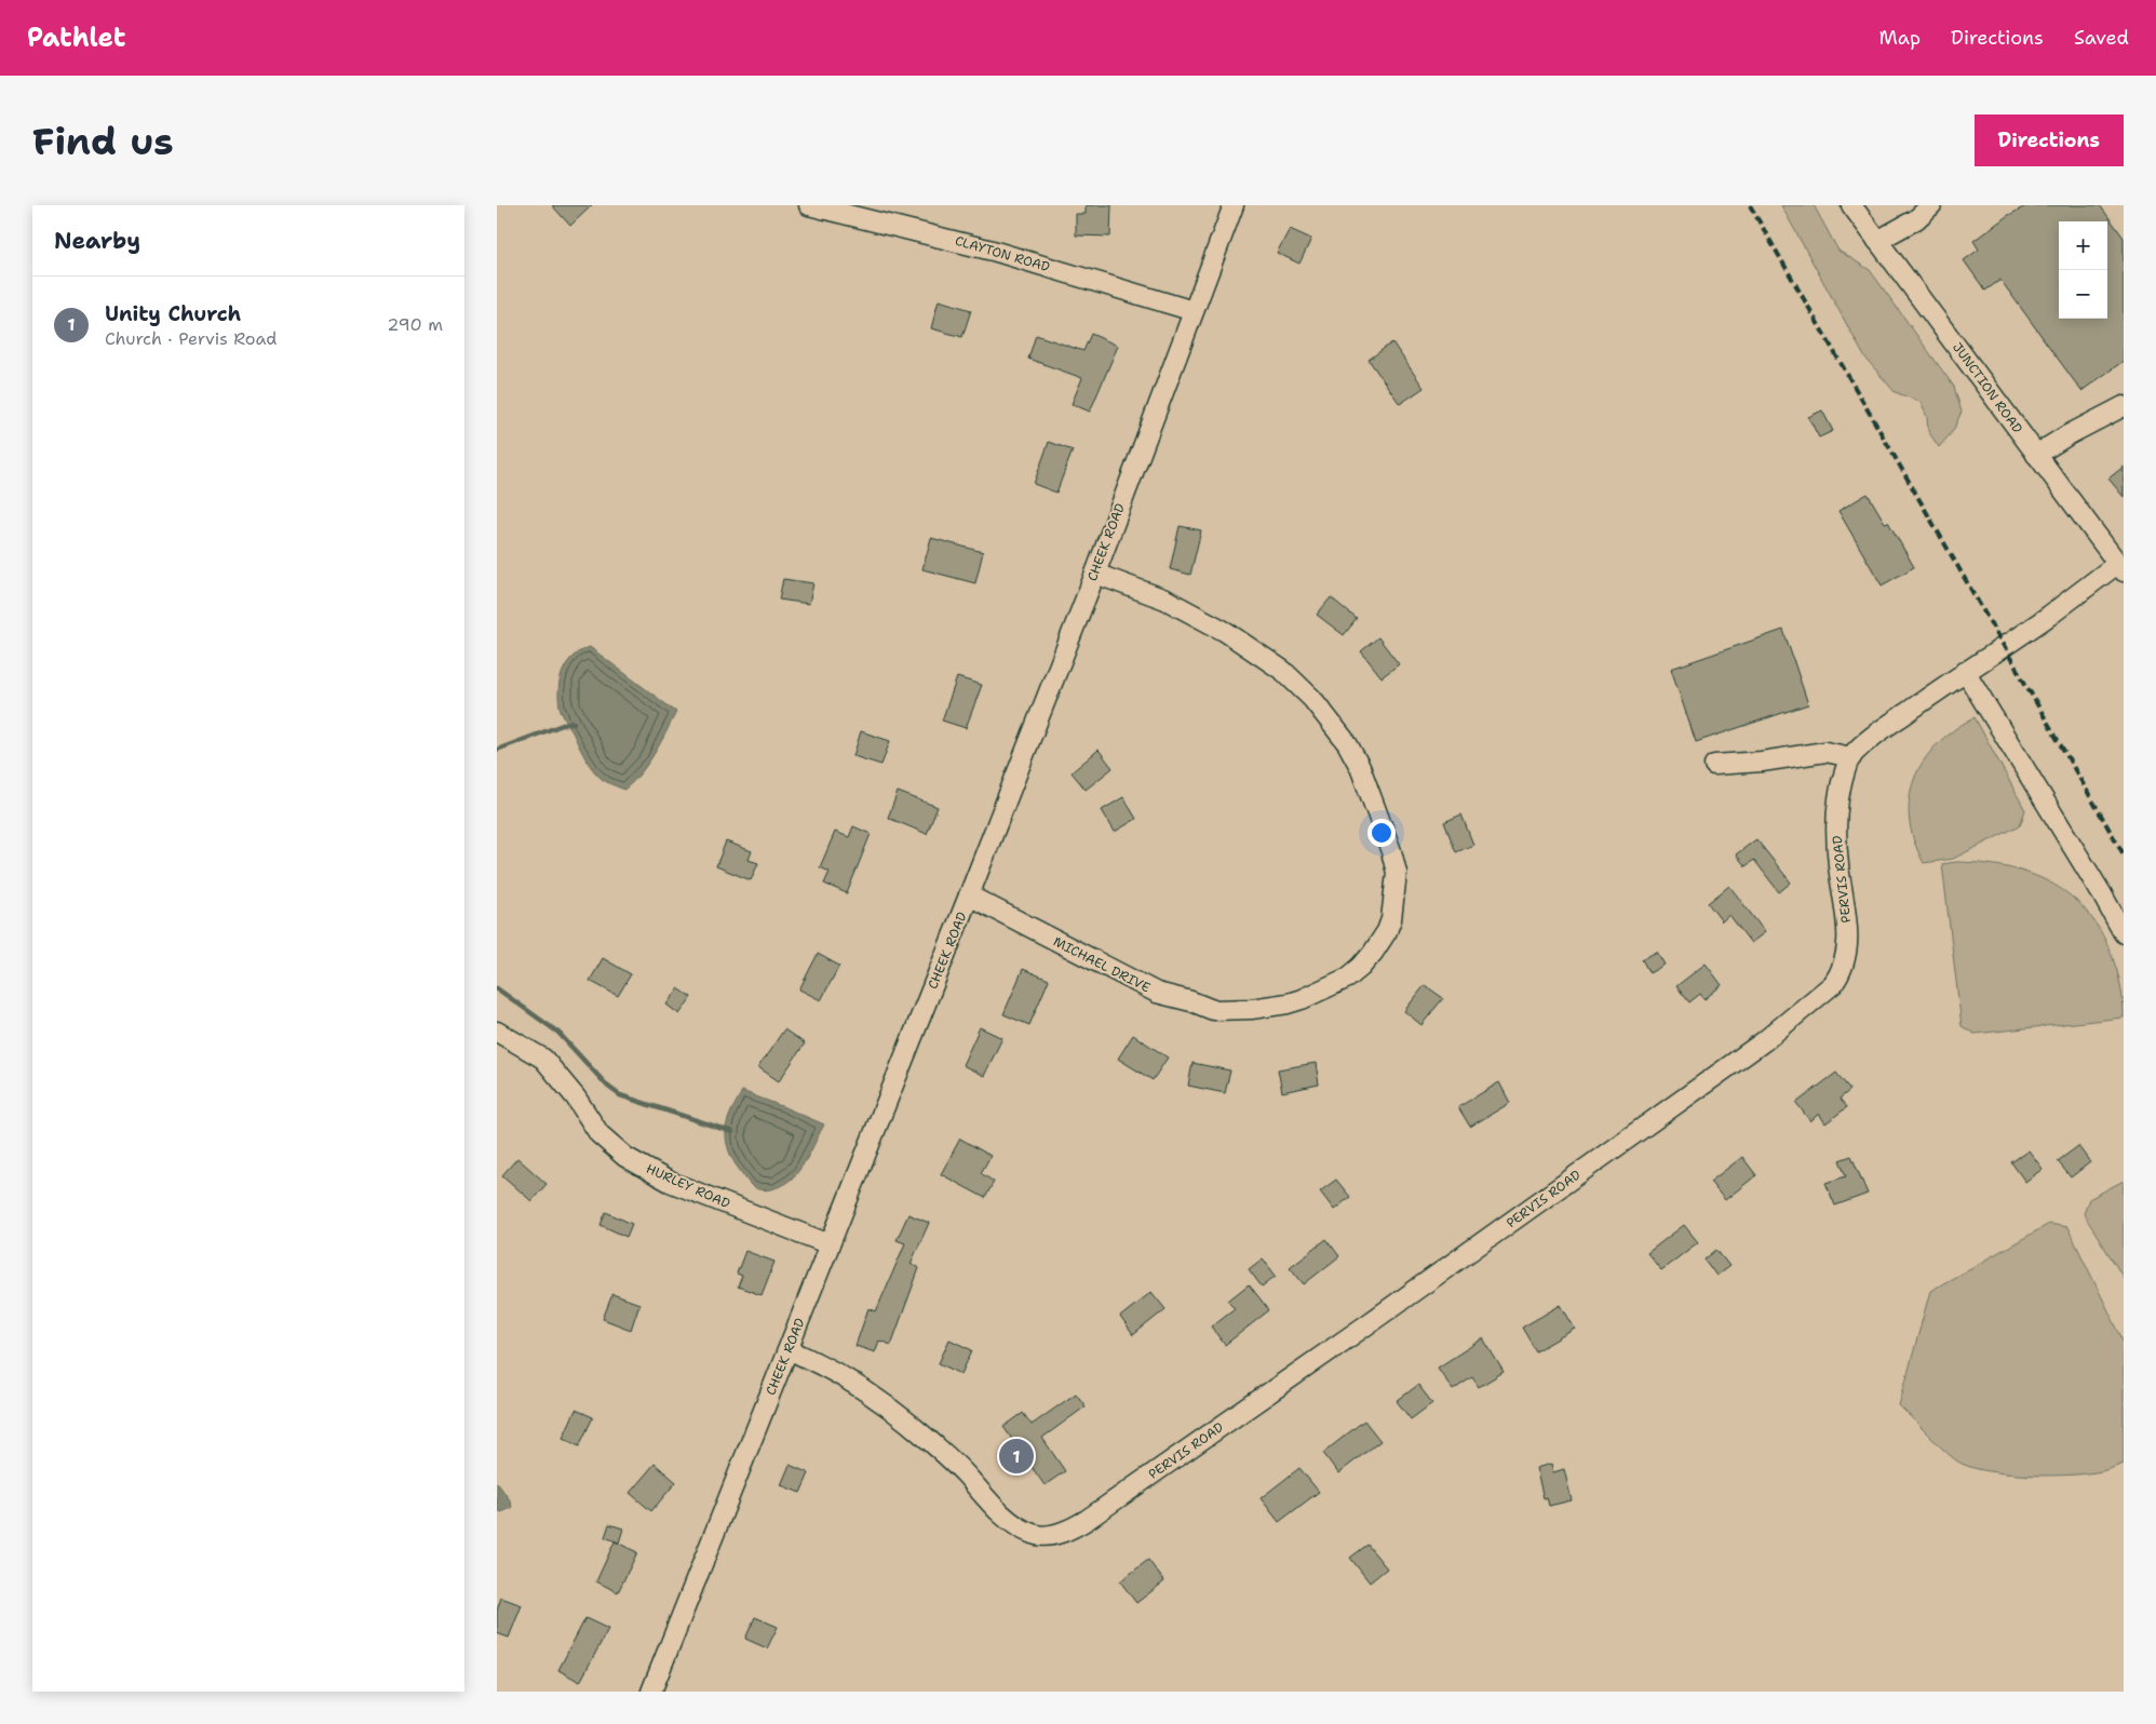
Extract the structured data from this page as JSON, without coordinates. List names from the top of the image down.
{
  "streets": {
    "street": [
      "CLAYTON ROAD",
      "JUNCTION ROAD",
      "CHEEK ROAD",
      "PERVIS ROAD",
      "MICHAEL DRIVE",
      "HURLEY ROAD"
    ]
  },
  "crossings": [
    ["CLAYTON ROAD", "CHEEK ROAD"],
    ["JUNCTION ROAD", "PERVIS ROAD"],
    ["CHEEK ROAD", "PERVIS ROAD"],
    ["CHEEK ROAD", "MICHAEL DRIVE"],
    ["CHEEK ROAD", "HURLEY ROAD"]
  ],
  "page": {
    "header": "Pathlet",
    "nav": ["Map", "Directions", "Saved"],
    "buttons": "Directions",
    "title": "Find us",
    "heading": "Nearby",
    "map_buttons": ["+", "−"],
    "list": [
      {
        "mark": "1",
        "name": "Unity Church",
        "note": "Church · Pervis Road",
        "value": "290 m"
      }
    ],
    "pins": "1"
  }
}
